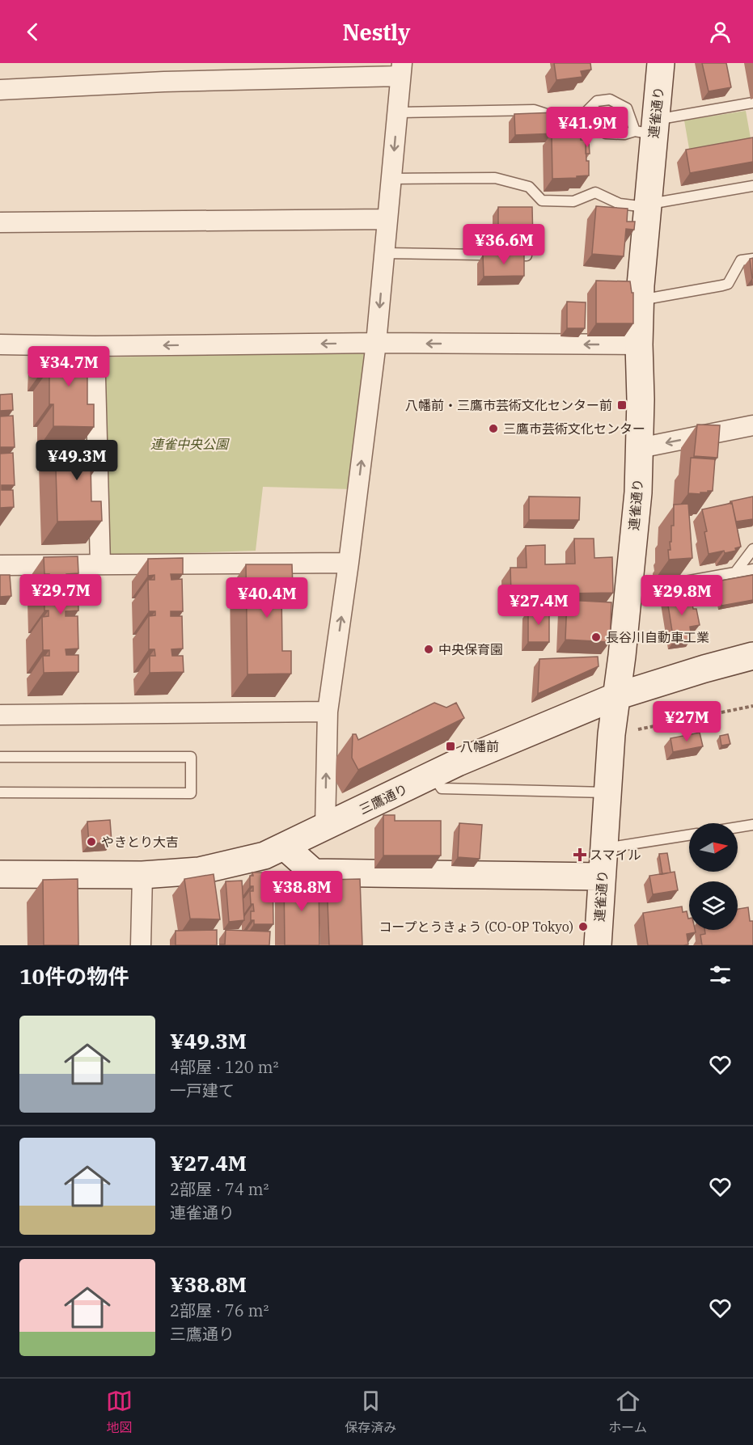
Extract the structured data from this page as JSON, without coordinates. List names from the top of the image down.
{
  "streets": {
    "main road": ["連雀通り", "三鷹通り"]
  },
  "crossings": [
    ["連雀通り", "三鷹通り"]
  ],
  "parks": ["連雀中央公園"],
  "places": {
    "transit": ["八幡前・三鷹市芸術文化センター前", "八幡前"],
    "other": [
      "三鷹市芸術文化センター",
      "長谷川自動車工業",
      "中央保育園",
      "やきとり大吉",
      "コープとうきょう (CO-OP Tokyo)"
    ],
    "health": ["スマイル"]
  },
  "north": "right",
  "page": {
    "header": "Nestly",
    "price": [
      "¥41.9M",
      "¥36.6M",
      "¥34.7M",
      "¥49.3M",
      "¥29.7M",
      "¥29.8M",
      "¥40.4M",
      "¥27.4M",
      "¥27M",
      "¥38.8M"
    ],
    "heading": "10件の物件",
    "list": [
      {
        "name": "¥49.3M",
        "note": "4部屋 · 120 m² · 一戸建て"
      },
      {
        "name": "¥27.4M",
        "note": "2部屋 · 74 m² · 連雀通り"
      },
      {
        "name": "¥38.8M",
        "note": "2部屋 · 76 m² · 三鷹通り"
      }
    ],
    "tabs": ["地図", "保存済み", "ホーム"]
  }
}
